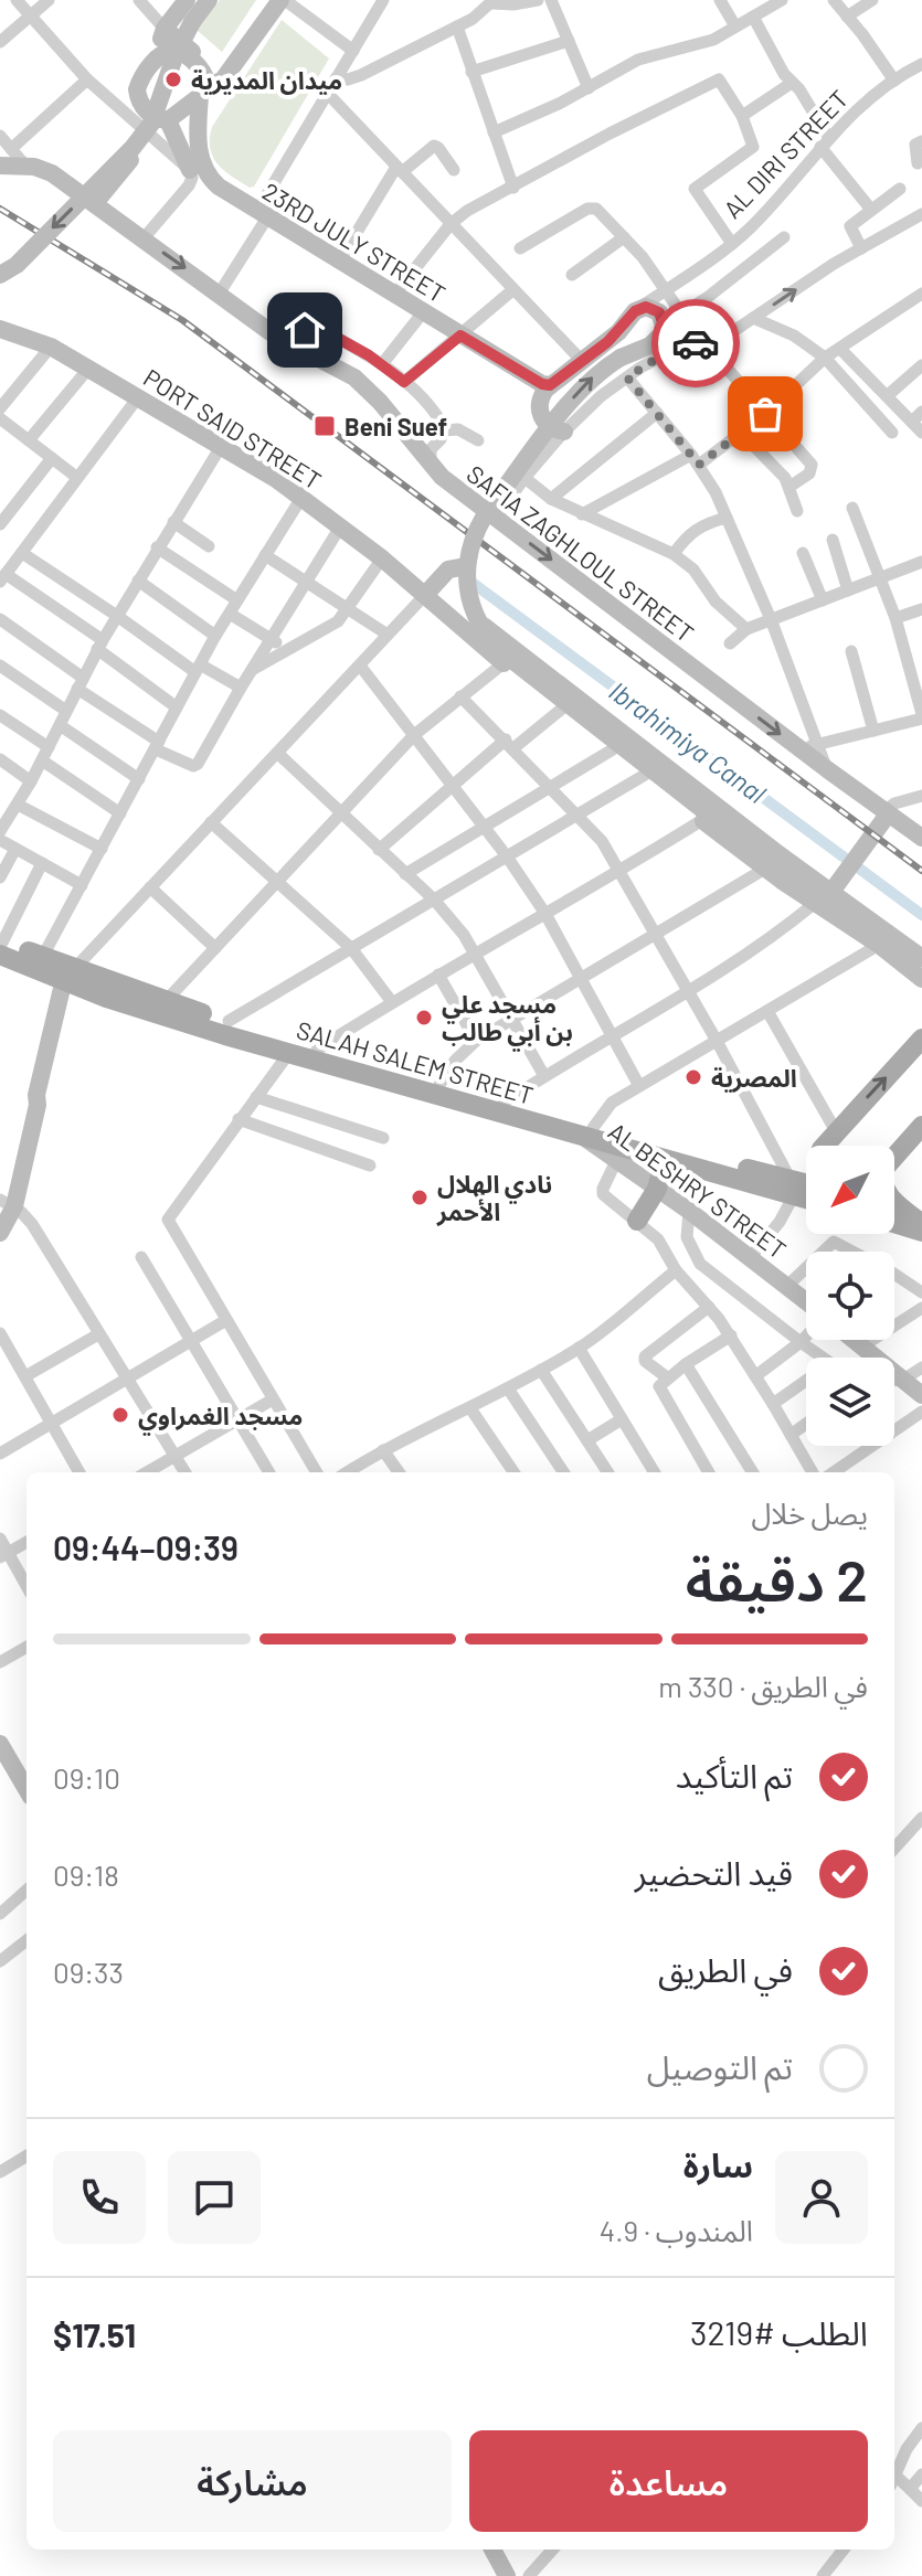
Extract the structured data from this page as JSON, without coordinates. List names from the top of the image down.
{
  "streets": {
    "main road": [
      "AL DIRI STREET",
      "23RD JULY STREET",
      "PORT SAID STREET",
      "SAFIA ZAGHLOUL STREET",
      "SALAH SALEM STREET",
      "AL BESHRY STREET"
    ]
  },
  "crossings": [
    ["AL DIRI STREET", "23RD JULY STREET"],
    ["SALAH SALEM STREET", "AL BESHRY STREET"]
  ],
  "one_way": ["SAFIA ZAGHLOUL STREET"],
  "water": ["Ibrahimiya Canal"],
  "places": {
    "other": [
      "ميدان المديرية",
      "مسجد علي بن أبي طالب",
      "المصرية",
      "نادي الهلال الأحمر",
      "مسجد الغمراوي"
    ],
    "transit": ["Beni Suef"]
  },
  "north": "bottom left",
  "page": {
    "heading": ["2 دقيقة", "يصل خلال", "09:39–09:44"],
    "panel": [
      "سارة",
      "المندوب · 4.9",
      "الطلب #3219",
      "$17.51"
    ],
    "bar": "في الطريق · 330 m",
    "list": [
      ["تم التأكيد", "09:10"],
      ["قيد التحضير", "09:18"],
      ["في الطريق", "09:33"],
      "تم التوصيل"
    ],
    "buttons": ["مساعدة", "مشاركة"]
  }
}
